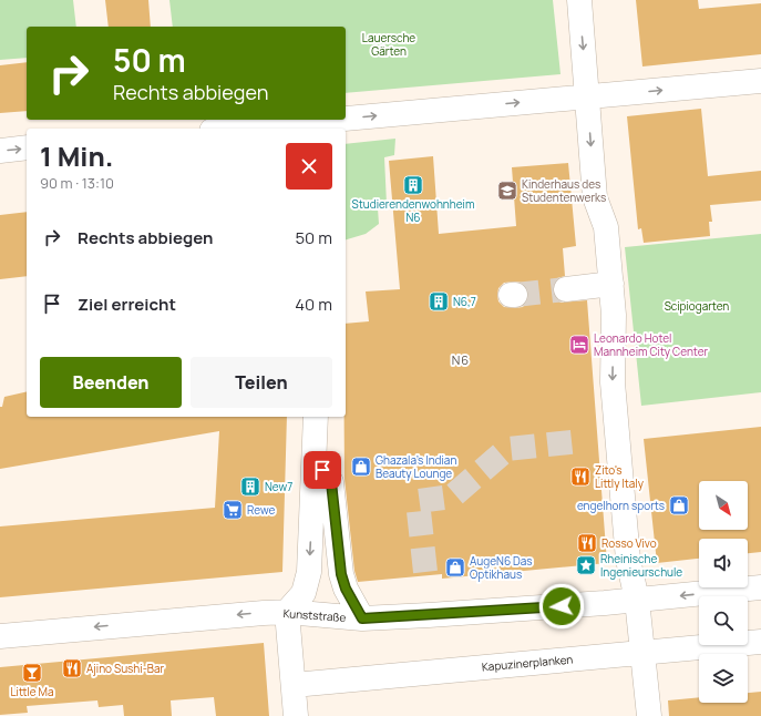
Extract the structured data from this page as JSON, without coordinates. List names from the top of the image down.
{
  "streets": {
    "street": ["Kunststraße", "Kapuzinerplanken"]
  },
  "one_way": ["Kunststraße"],
  "districts": ["N6"],
  "parks": ["Lauersche Gärten", "Scipiogarten"],
  "places": {
    "building": ["Studierendenwohnheim N6", "N6,7", "New7"],
    "school or university": ["Kinderhaus des Studentenwerks"],
    "hotel": ["Leonardo Hotel Mannheim City Center"],
    "shop": ["Ghazala's Indian Beauty Lounge", "engelhorn sports", "AugeN6 Das Optikhaus"],
    "restaurant": ["Zito's Littly Italy", "Rosso Vivo", "Ajino Sushi-Bar"],
    "supermarket": ["Rewe"],
    "place": ["Rheinische Ingenieurschule"],
    "bar": ["Little Ma"]
  },
  "north": "bottom right",
  "page": {
    "turn": ["50 m", "Rechts abbiegen"],
    "heading": ["1 Min.", "90 m · 13:10"],
    "list": [
      {
        "name": "Rechts abbiegen",
        "value": "50 m"
      },
      {
        "name": "Ziel erreicht",
        "value": "40 m"
      }
    ],
    "buttons": ["Beenden", "Teilen"]
  }
}
